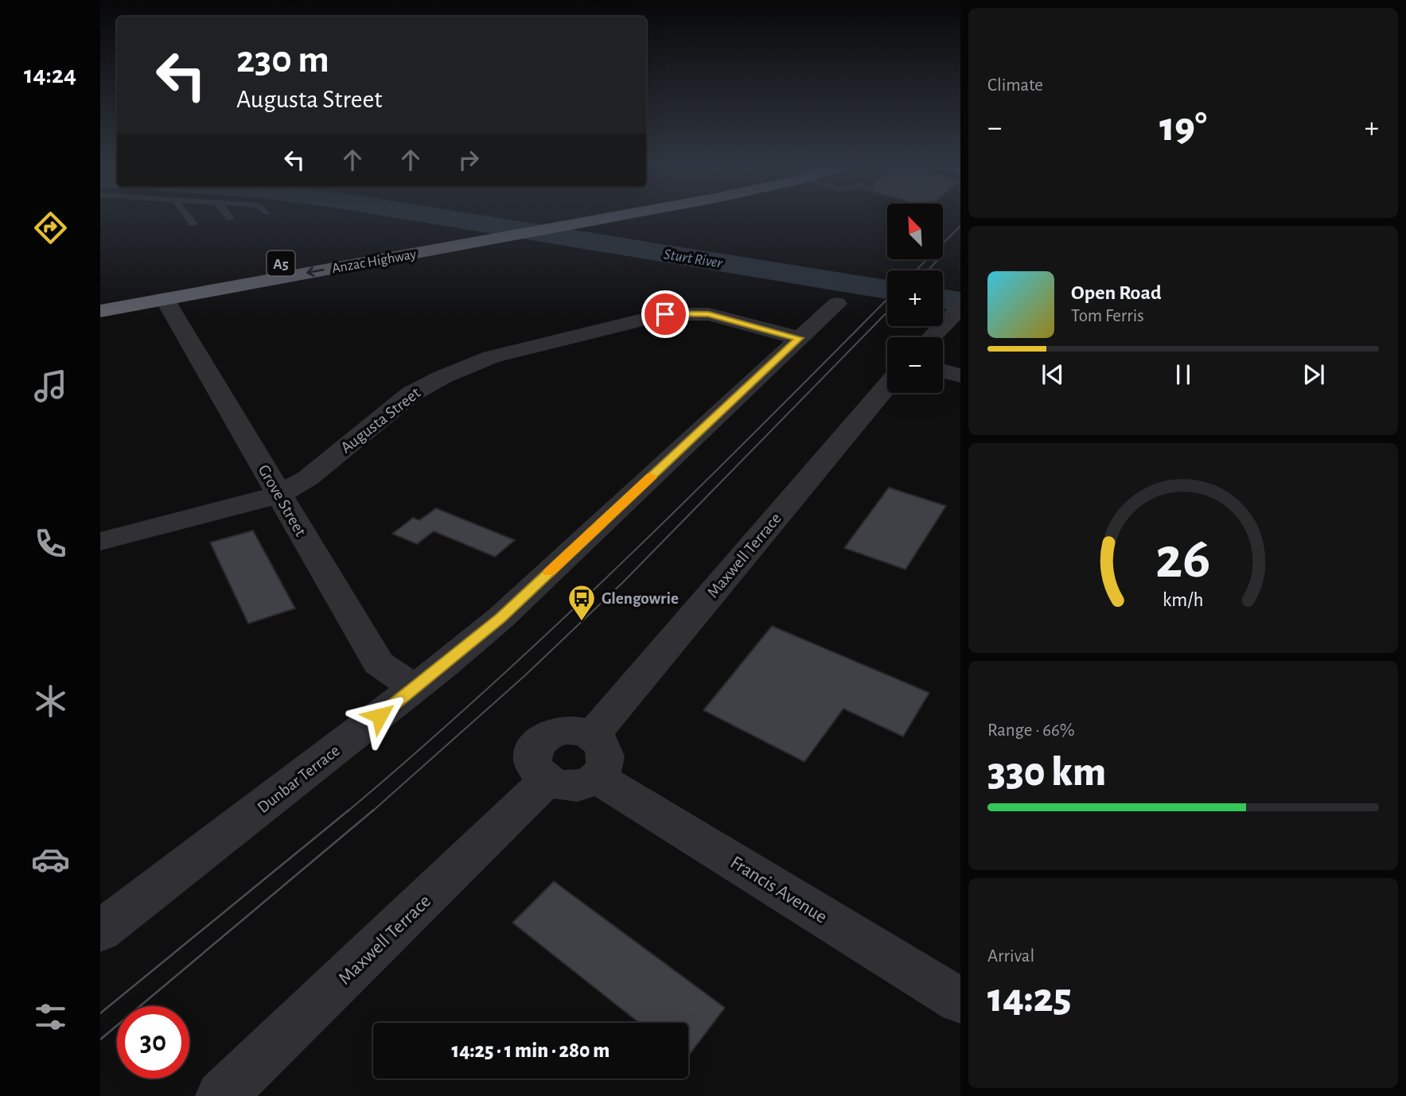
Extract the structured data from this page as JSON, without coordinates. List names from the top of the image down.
{
  "streets": {
    "highway": ["Anzac Highway", "A5"],
    "street": [
      "Augusta Street",
      "Grove Street",
      "Maxwell Terrace",
      "Dunbar Terrace",
      "Francis Avenue"
    ]
  },
  "crossings": [
    ["Anzac Highway", "Grove Street"],
    ["Augusta Street", "Grove Street"],
    ["Augusta Street", "Dunbar Terrace"],
    ["Grove Street", "Dunbar Terrace"],
    ["Maxwell Terrace", "Francis Avenue"]
  ],
  "water": ["Sturt River"],
  "places": {
    "bus stop": ["Glengowrie"]
  },
  "north": "top left",
  "page": {
    "tabs": "14:24",
    "tile": [
      "Climate",
      ["Range · 66%", "330 km"],
      ["Arrival", "14:25"]
    ],
    "turn": ["230 m", "Augusta Street"],
    "heat": ["−", "19°", "+"],
    "map_buttons": ["+", "−"],
    "song": ["Open Road", "Tom Ferris"],
    "limit": "30",
    "trip": "14:25 · 1 min · 280 m",
    "gauge": ["26", "km/h"]
  }
}
